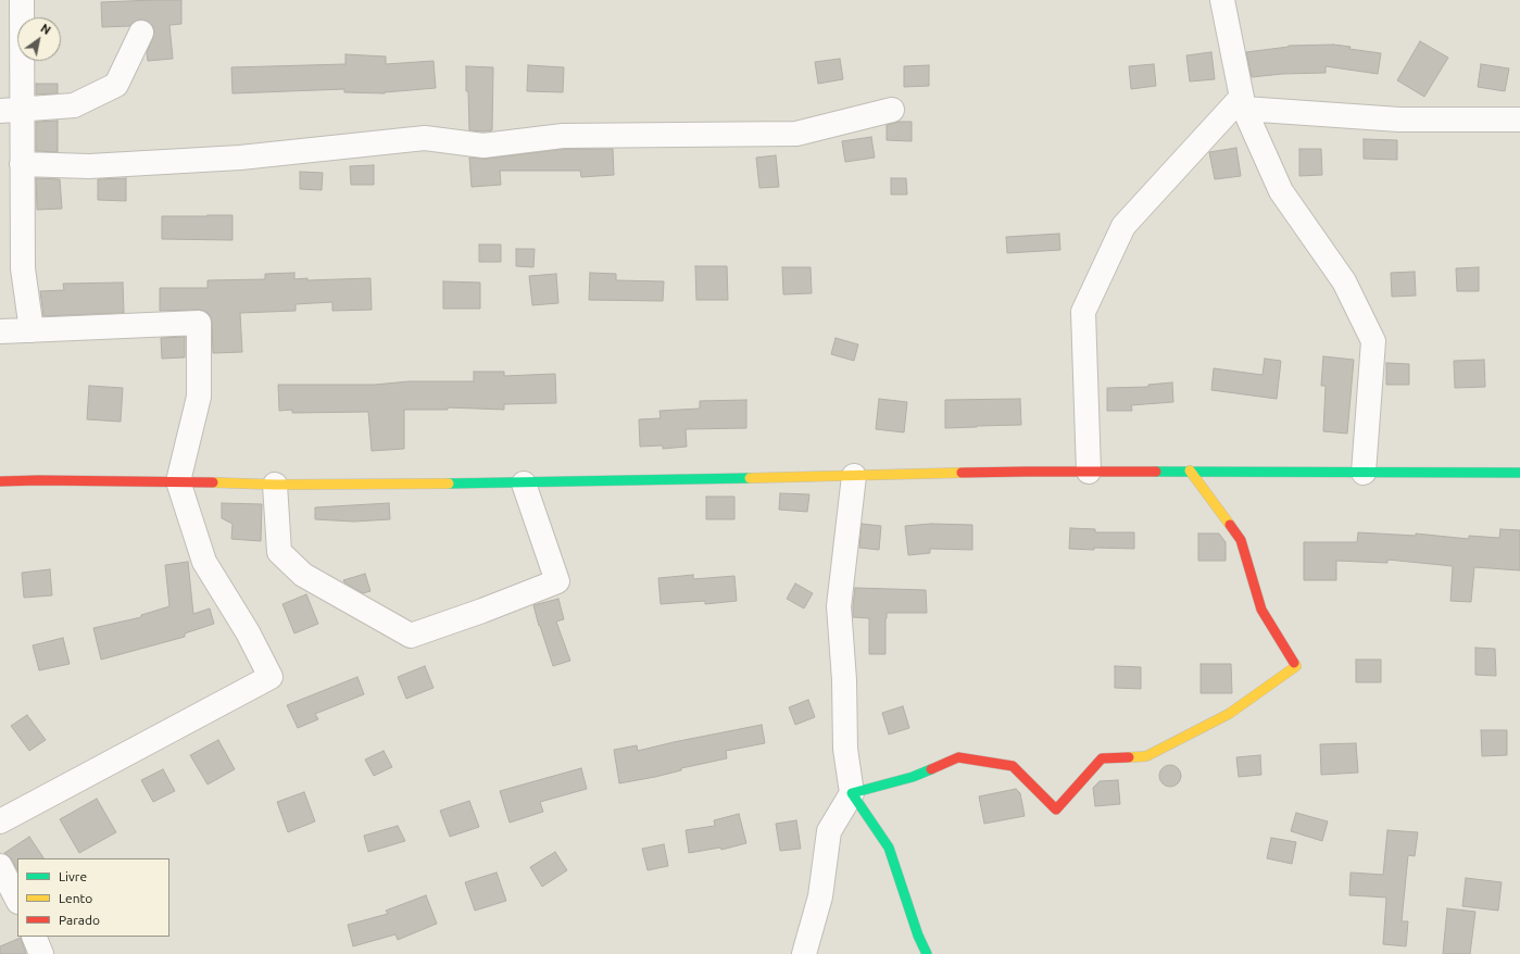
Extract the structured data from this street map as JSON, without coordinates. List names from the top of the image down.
{
  "legend": ["Livre", "Lento", "Parado"],
  "north": "top right"
}
